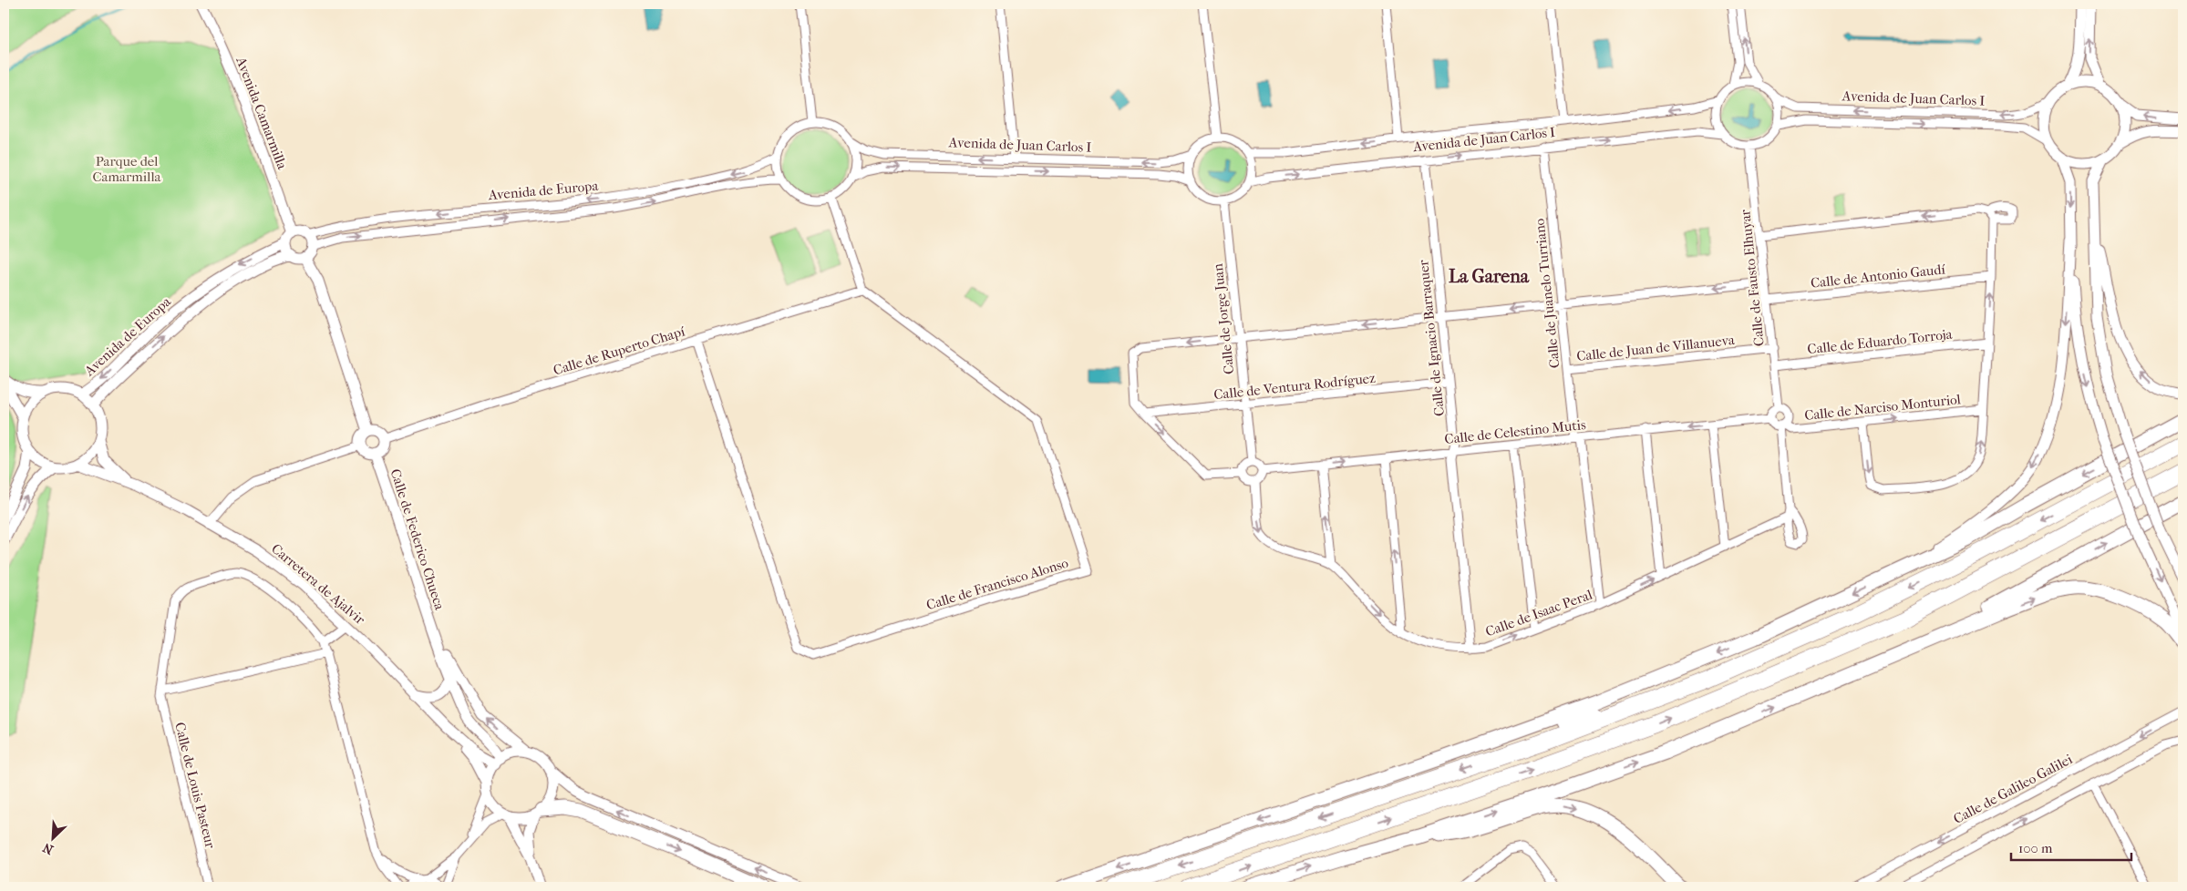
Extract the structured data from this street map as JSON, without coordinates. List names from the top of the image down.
{
  "streets": {
    "street": [
      "Avenida de Juan Carlos I",
      "Avenida Camarmilla",
      "Avenida de Europa",
      "Calle de Antonio Gaudí",
      "Calle de Fausto Elhuyar",
      "Calle de Juanelo Turriano",
      "Calle de Jorge Juan",
      "Calle de Ignacio Barraquer",
      "Calle de Eduardo Torroja",
      "Calle de Juan de Villanueva",
      "Calle de Ruperto Chapí",
      "Calle de Ventura Rodríguez",
      "Calle de Narciso Monturiol",
      "Calle de Celestino Mutis",
      "Calle de Federico Chueca",
      "Carretera de Ajalvir",
      "Calle de Francisco Alonso",
      "Calle de Isaac Peral",
      "Calle de Louis Pasteur",
      "Calle de Galileo Galilei"
    ]
  },
  "crossings": [
    ["Avenida de Juan Carlos I", "Avenida de Europa"],
    ["Avenida de Juan Carlos I", "Calle de Fausto Elhuyar"],
    ["Avenida de Juan Carlos I", "Calle de Juanelo Turriano"],
    ["Avenida de Juan Carlos I", "Calle de Jorge Juan"],
    ["Avenida de Juan Carlos I", "Calle de Ignacio Barraquer"],
    ["Avenida Camarmilla", "Avenida de Europa"],
    ["Avenida de Europa", "Carretera de Ajalvir"],
    ["Calle de Antonio Gaudí", "Calle de Fausto Elhuyar"],
    ["Calle de Fausto Elhuyar", "Calle de Eduardo Torroja"],
    ["Calle de Fausto Elhuyar", "Calle de Juan de Villanueva"],
    ["Calle de Fausto Elhuyar", "Calle de Narciso Monturiol"],
    ["Calle de Fausto Elhuyar", "Calle de Celestino Mutis"],
    ["Calle de Fausto Elhuyar", "Calle de Isaac Peral"],
    ["Calle de Juanelo Turriano", "Calle de Juan de Villanueva"],
    ["Calle de Juanelo Turriano", "Calle de Celestino Mutis"],
    ["Calle de Juanelo Turriano", "Calle de Isaac Peral"],
    ["Calle de Jorge Juan", "Calle de Ventura Rodríguez"],
    ["Calle de Jorge Juan", "Calle de Celestino Mutis"],
    ["Calle de Jorge Juan", "Calle de Isaac Peral"],
    ["Calle de Ignacio Barraquer", "Calle de Ventura Rodríguez"],
    ["Calle de Ignacio Barraquer", "Calle de Celestino Mutis"],
    ["Calle de Ignacio Barraquer", "Calle de Isaac Peral"],
    ["Calle de Ruperto Chapí", "Calle de Federico Chueca"],
    ["Calle de Ruperto Chapí", "Calle de Francisco Alonso"],
    ["Calle de Narciso Monturiol", "Calle de Celestino Mutis"],
    ["Calle de Narciso Monturiol", "Calle de Isaac Peral"],
    ["Calle de Celestino Mutis", "Calle de Isaac Peral"]
  ],
  "one_way": ["Calle de Narciso Monturiol"],
  "districts": ["La Garena"],
  "parks": ["Parque del Camarmilla"],
  "scale_bar": "100 m",
  "north": "bottom left"
}
